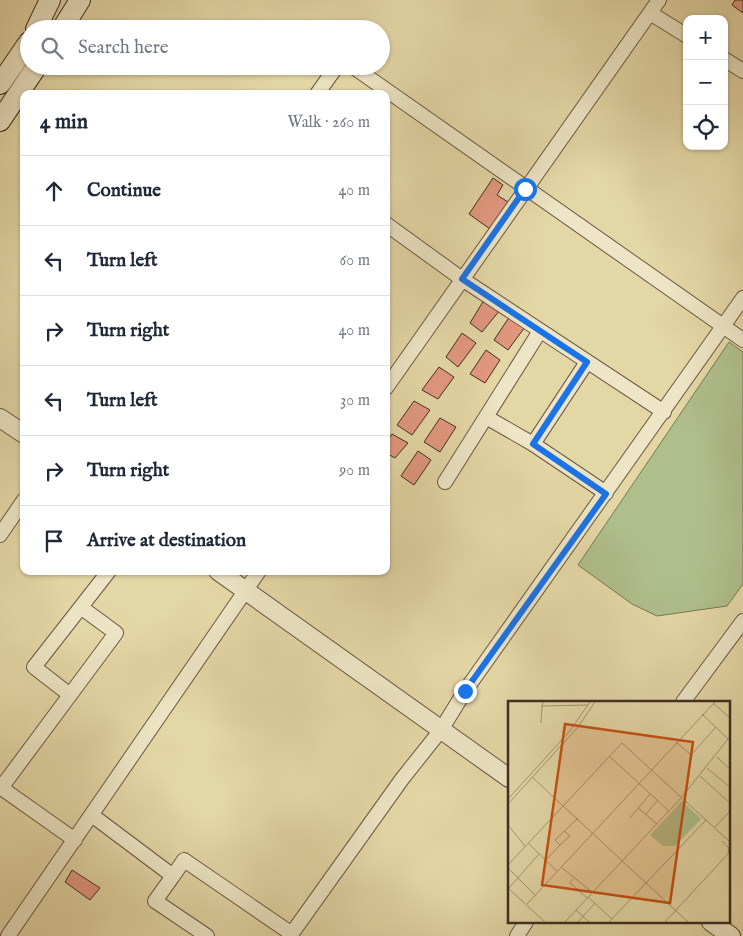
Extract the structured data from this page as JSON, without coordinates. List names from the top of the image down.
{
  "page": {
    "map_buttons": ["+", "−"],
    "search": "Search here",
    "heading": ["4 min", "Walk · 260 m"],
    "list": [
      ["Continue", "40 m"],
      ["Turn left", "60 m"],
      ["Turn right", "40 m"],
      ["Turn left", "30 m"],
      ["Turn right", "90 m"],
      "Arrive at destination"
    ]
  }
}
